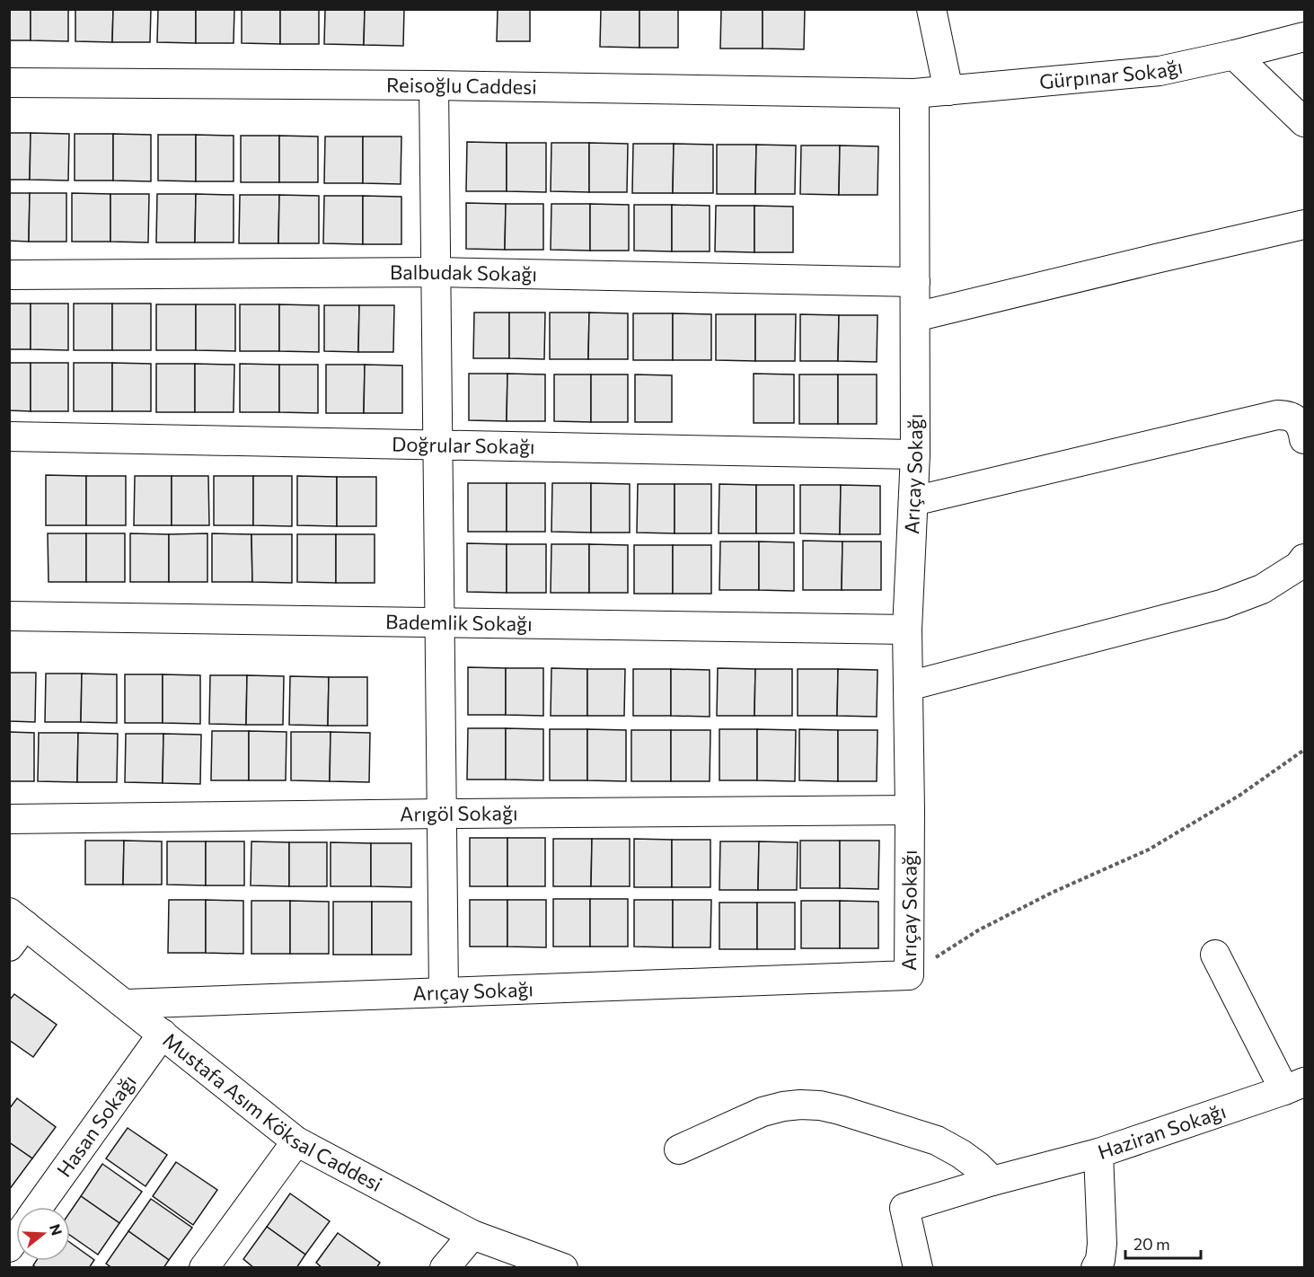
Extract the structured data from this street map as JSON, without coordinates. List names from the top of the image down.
{
  "streets": {
    "street": [
      "Gürpınar Sokağı",
      "Reisoğlu Caddesi",
      "Balbudak Sokağı",
      "Doğrular Sokağı",
      "Arıçay Sokağı",
      "Bademlik Sokağı",
      "Arıgöl Sokağı",
      "Mustafa Asım Köksal Caddesi",
      "Hasan Sokağı",
      "Haziran Sokağı"
    ]
  },
  "crossings": [
    ["Gürpınar Sokağı", "Reisoğlu Caddesi"],
    ["Gürpınar Sokağı", "Arıçay Sokağı"],
    ["Reisoğlu Caddesi", "Arıçay Sokağı"],
    ["Balbudak Sokağı", "Arıçay Sokağı"],
    ["Doğrular Sokağı", "Arıçay Sokağı"],
    ["Arıçay Sokağı", "Bademlik Sokağı"],
    ["Arıçay Sokağı", "Arıgöl Sokağı"],
    ["Arıçay Sokağı", "Mustafa Asım Köksal Caddesi"],
    ["Mustafa Asım Köksal Caddesi", "Hasan Sokağı"]
  ],
  "scale_bar": "20 m",
  "north": "right"
}
